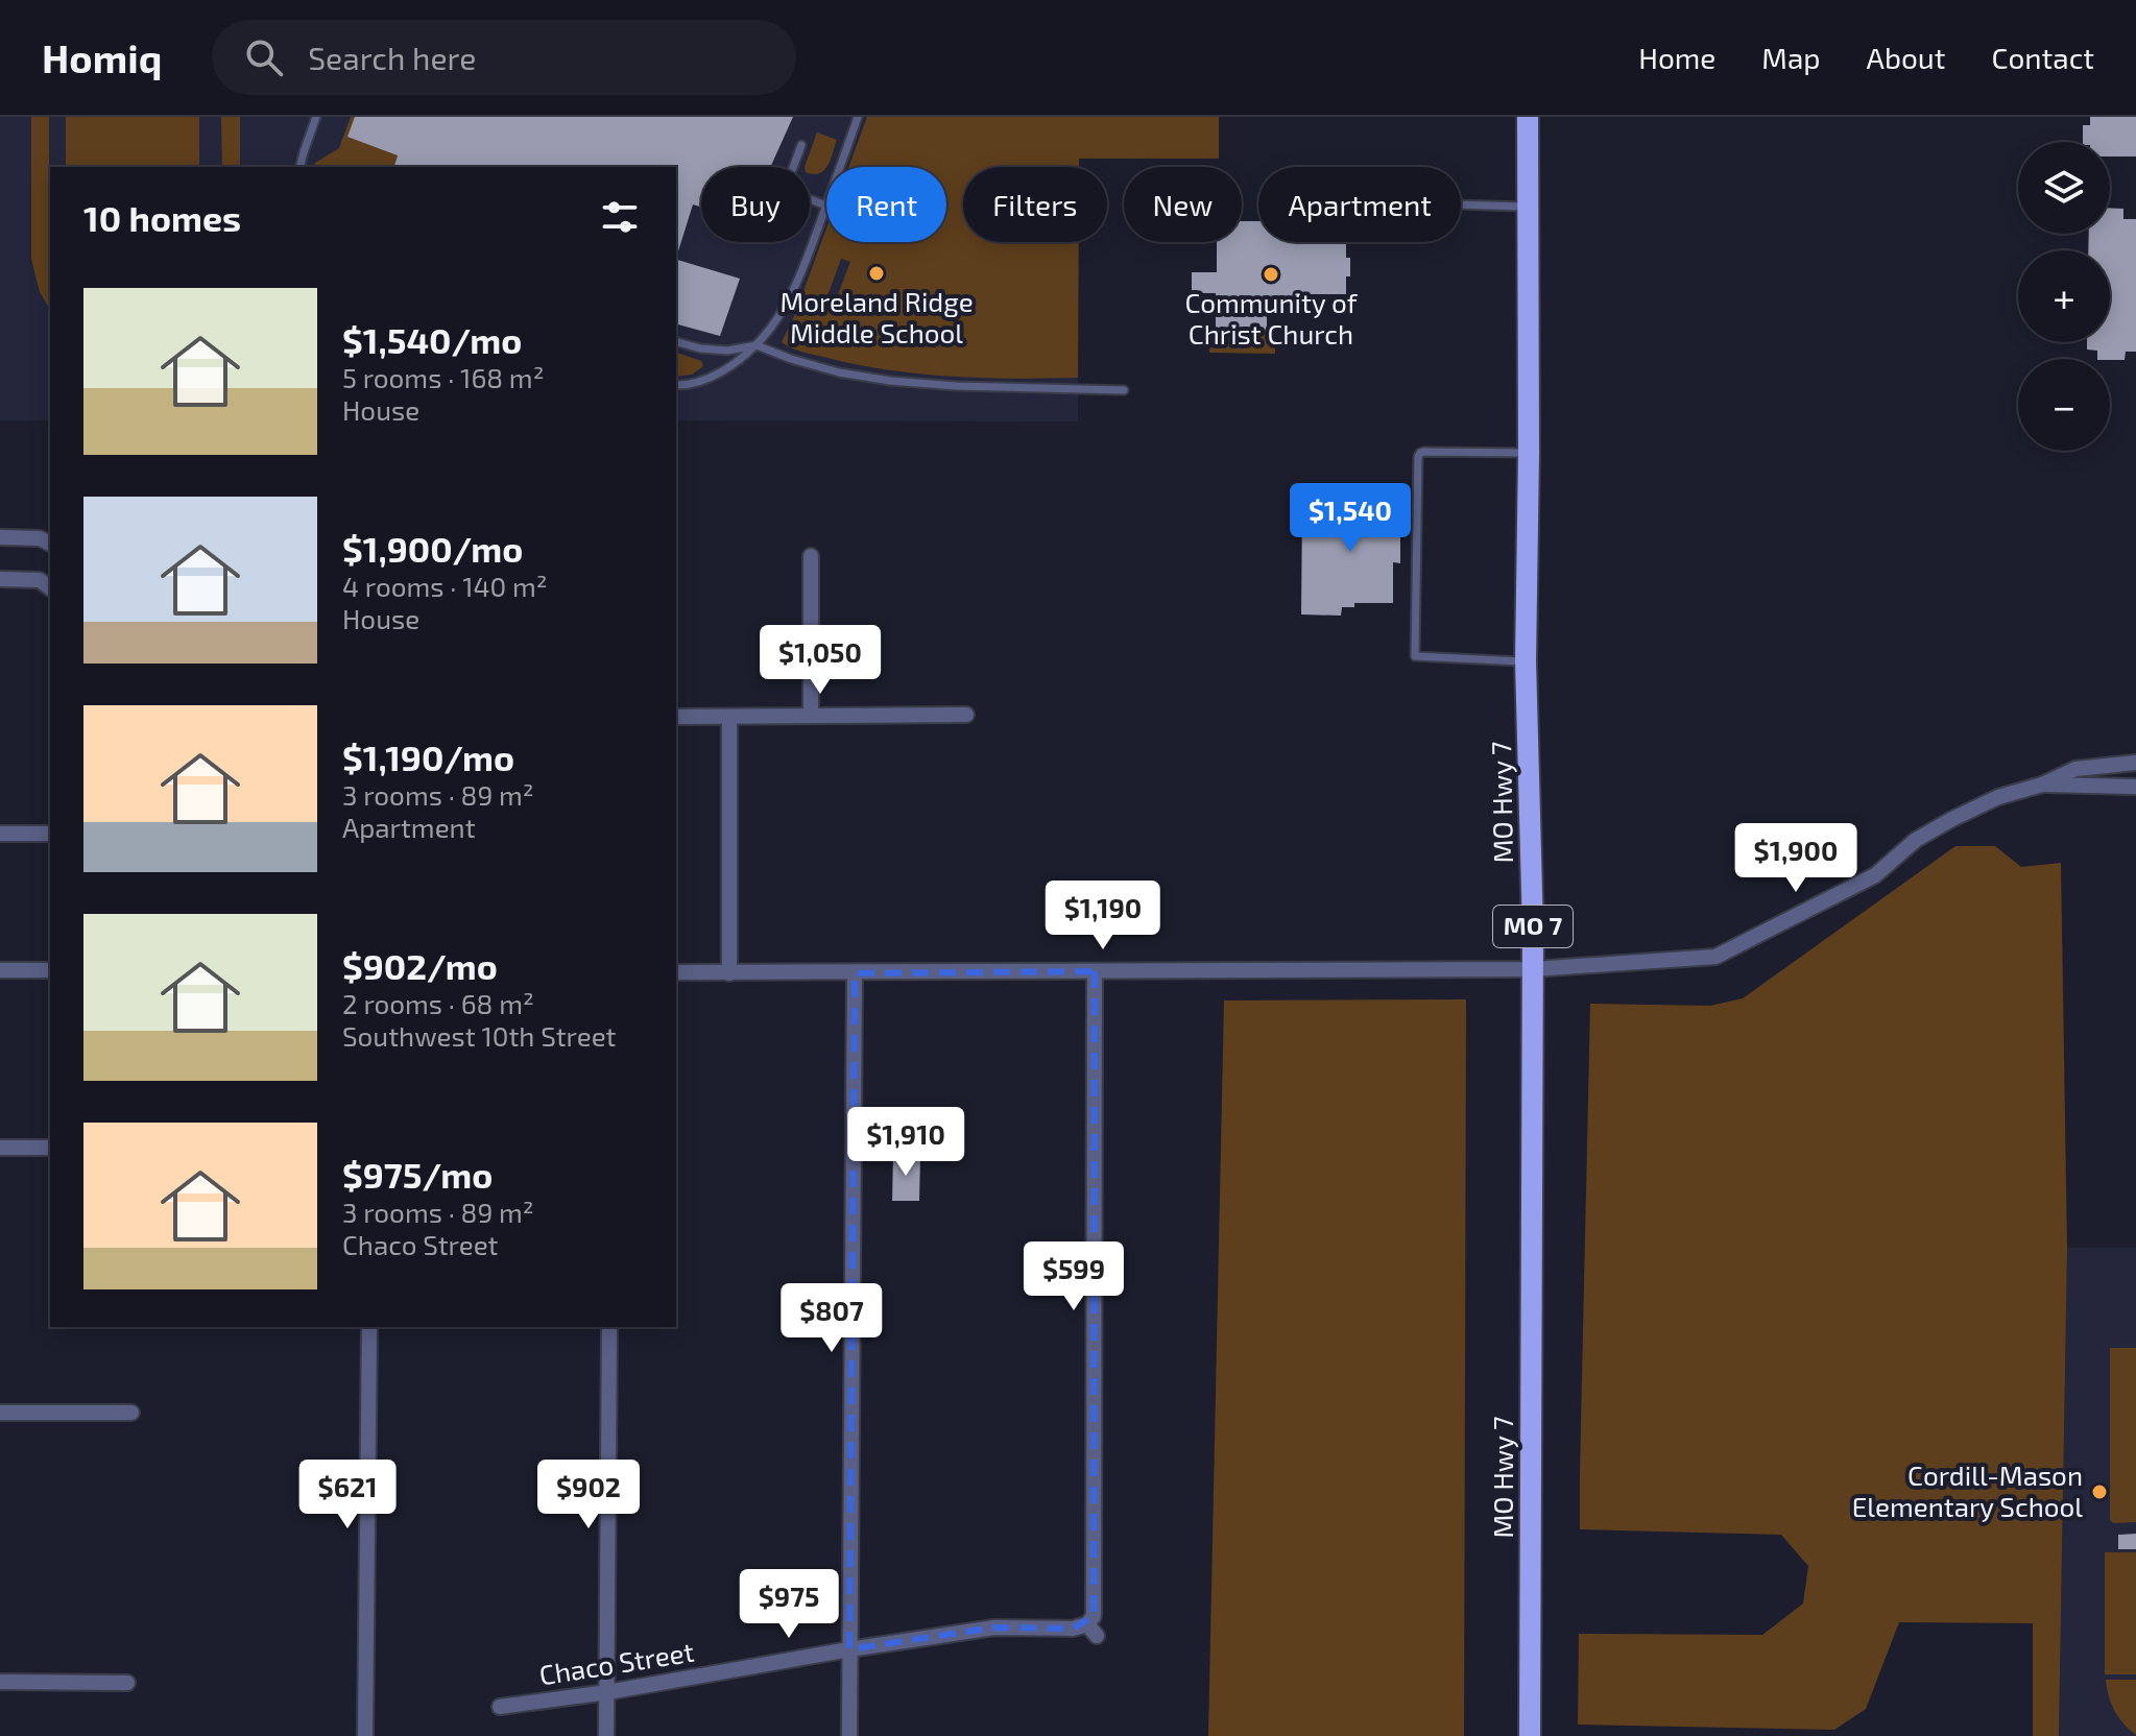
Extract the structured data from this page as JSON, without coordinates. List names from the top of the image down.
{
  "streets": {
    "main road": ["MO Hwy 7", "MO 7"],
    "street": ["Chaco Street"]
  },
  "places": ["Moreland Ridge Middle School", "Community of Christ Church", "Cordill-Mason Elementary School"],
  "page": {
    "header": "Homiq",
    "search": "Search here",
    "nav": [
      "Home",
      "Map",
      "About",
      "Contact"
    ],
    "map_buttons": ["+", "−"],
    "chip": [
      "Buy",
      "Rent",
      "Filters",
      "New",
      "Apartment"
    ],
    "heading": "10 homes",
    "list": [
      {
        "name": "$1,540/mo",
        "note": "5 rooms · 168 m² · House"
      },
      {
        "name": "$1,900/mo",
        "note": "4 rooms · 140 m² · House"
      },
      {
        "name": "$1,190/mo",
        "note": "3 rooms · 89 m² · Apartment"
      },
      {
        "name": "$902/mo",
        "note": "2 rooms · 68 m² · Southwest 10th Street"
      },
      {
        "name": "$975/mo",
        "note": "3 rooms · 89 m² · Chaco Street"
      }
    ],
    "price": [
      "$1,540",
      "$1,050",
      "$1,900",
      "$1,190",
      "$1,910",
      "$599",
      "$807",
      "$621",
      "$902",
      "$975"
    ]
  }
}
